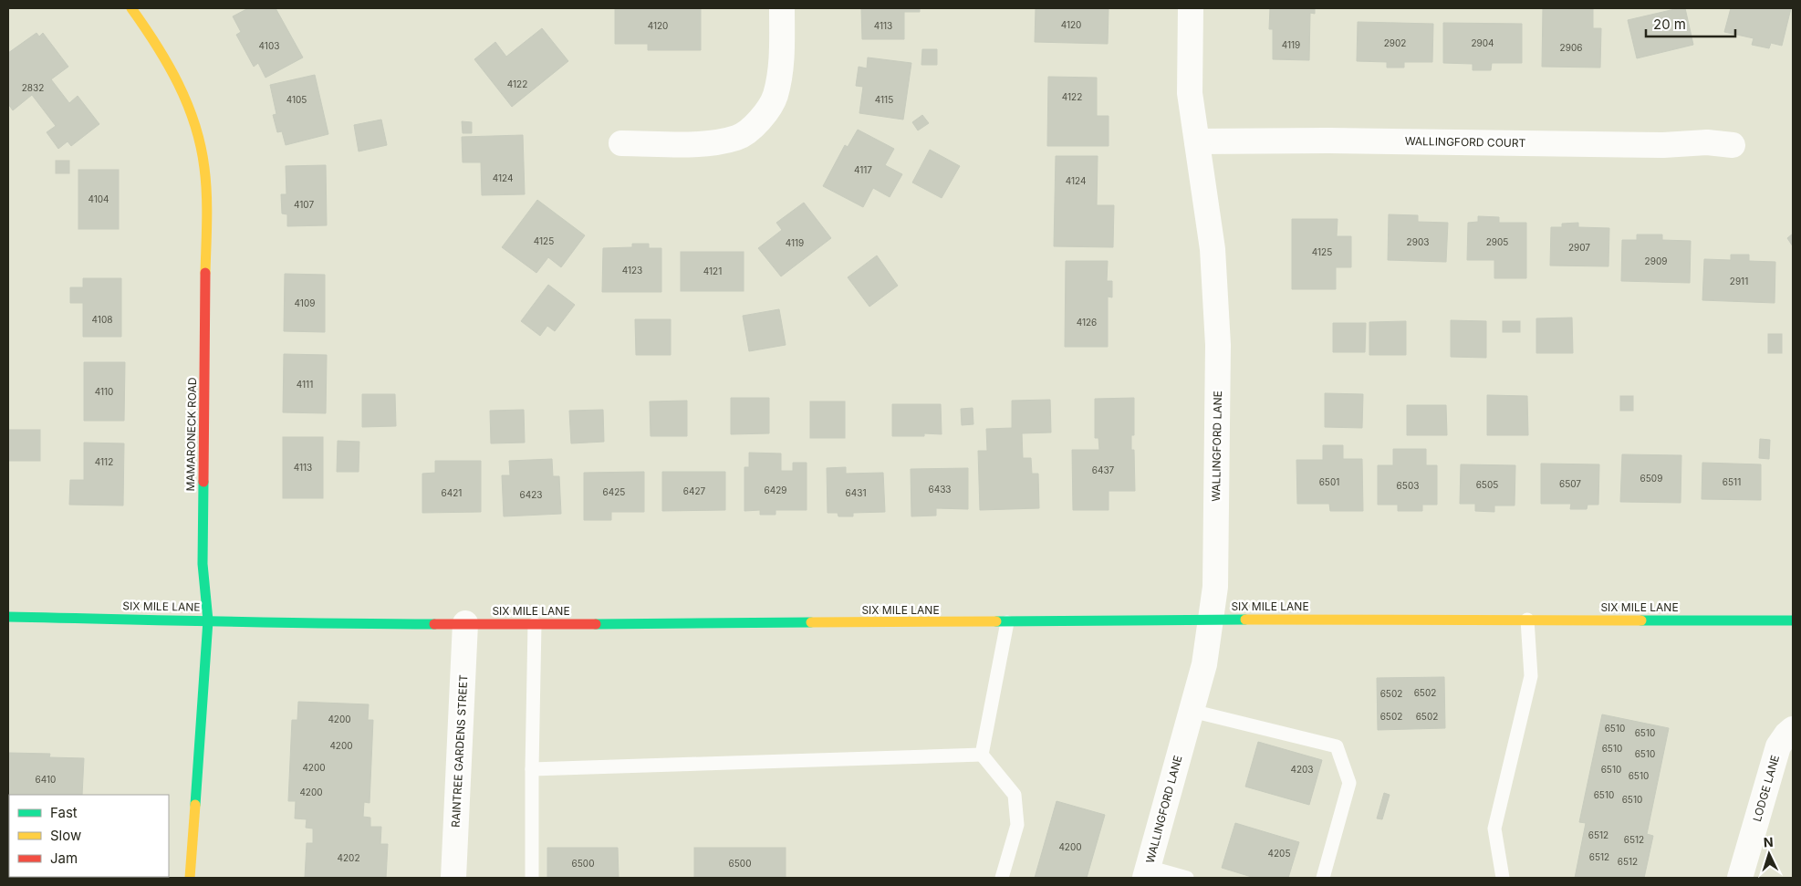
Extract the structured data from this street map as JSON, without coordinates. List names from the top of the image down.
{
  "streets": {
    "street": [
      "WALLINGFORD COURT",
      "MAMARONECK ROAD",
      "WALLINGFORD LANE",
      "SIX MILE LANE",
      "RAINTREE GARDENS STREET",
      "LODGE LANE"
    ]
  },
  "crossings": [
    ["WALLINGFORD COURT", "WALLINGFORD LANE"],
    ["MAMARONECK ROAD", "SIX MILE LANE"],
    ["WALLINGFORD LANE", "SIX MILE LANE"],
    ["SIX MILE LANE", "RAINTREE GARDENS STREET"]
  ],
  "house_numbers": [
    "4120",
    "4120",
    "4113",
    "2902",
    "2904",
    "4119",
    "4103",
    "2906",
    "4122",
    "2832",
    "4122",
    "4105",
    "4115",
    "4117",
    "4124",
    "4124",
    "4104",
    "4107",
    "4125",
    "2903",
    "2905",
    "4119",
    "2907",
    "4125",
    "2909",
    "4123",
    "4121",
    "2911",
    "4109",
    "4108",
    "4126",
    "4111",
    "4110",
    "4112",
    "4113",
    "6437",
    "6509",
    "6501",
    "6511",
    "6507",
    "6505",
    "6503",
    "6433",
    "6429",
    "6427",
    "6425",
    "6421",
    "6431",
    "6423",
    "6502",
    "6502",
    "6502",
    "6502",
    "4200",
    "6510",
    "6510",
    "4200",
    "6510",
    "6510",
    "4200",
    "4203",
    "6510",
    "6510",
    "6410",
    "4200",
    "6510",
    "6510",
    "6512",
    "6512",
    "4200",
    "4205",
    "6512",
    "4202",
    "6512",
    "6500",
    "6500"
  ],
  "legend": ["Fast", "Slow", "Jam"],
  "scale_bar": "20 m",
  "north": "top"
}
